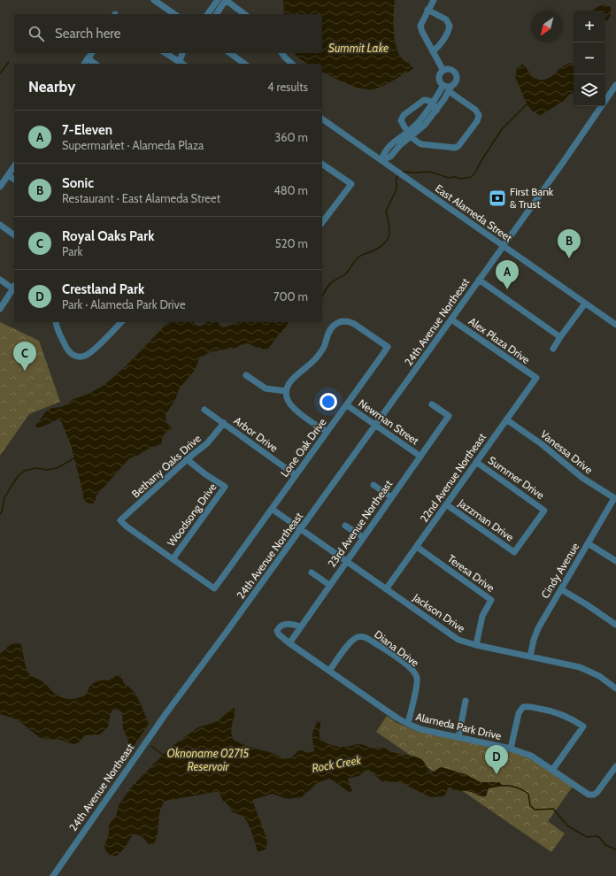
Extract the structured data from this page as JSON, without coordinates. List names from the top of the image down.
{
  "streets": {
    "street": [
      "East Alameda Street",
      "24th Avenue Northeast",
      "Alex Plaza Drive",
      "Newman Street",
      "Arbor Drive",
      "Lone Oak Drive",
      "Vanessa Drive",
      "Bethany Oaks Drive",
      "22nd Avenue Northeast",
      "Summer Drive",
      "Woodsong Drive",
      "Jazzman Drive",
      "23rd Avenue Northeast",
      "Cindy Avenue",
      "Teresa Drive",
      "Jackson Drive",
      "Diana Drive",
      "Alameda Park Drive"
    ]
  },
  "crossings": [
    ["East Alameda Street", "24th Avenue Northeast"],
    ["24th Avenue Northeast", "Alex Plaza Drive"],
    ["24th Avenue Northeast", "Newman Street"],
    ["24th Avenue Northeast", "Jackson Drive"],
    ["Alex Plaza Drive", "22nd Avenue Northeast"],
    ["Newman Street", "Lone Oak Drive"],
    ["Newman Street", "23rd Avenue Northeast"],
    ["Arbor Drive", "Lone Oak Drive"],
    ["Arbor Drive", "Bethany Oaks Drive"],
    ["Lone Oak Drive", "Bethany Oaks Drive"],
    ["Lone Oak Drive", "Woodsong Drive"],
    ["Lone Oak Drive", "Jackson Drive"],
    ["Vanessa Drive", "22nd Avenue Northeast"],
    ["Vanessa Drive", "Cindy Avenue"],
    ["Bethany Oaks Drive", "Woodsong Drive"],
    ["22nd Avenue Northeast", "Summer Drive"],
    ["22nd Avenue Northeast", "Jazzman Drive"],
    ["22nd Avenue Northeast", "Teresa Drive"],
    ["22nd Avenue Northeast", "Jackson Drive"],
    ["Summer Drive", "Jazzman Drive"],
    ["23rd Avenue Northeast", "Jackson Drive"],
    ["23rd Avenue Northeast", "Alameda Park Drive"],
    ["Cindy Avenue", "Jackson Drive"],
    ["Teresa Drive", "Jackson Drive"],
    ["Diana Drive", "Alameda Park Drive"]
  ],
  "water": ["Summit Lake", "Oknoname 02715 Reservoir", "Rock Creek"],
  "places": {
    "bank": ["First Bank & Trust"]
  },
  "north": "bottom left",
  "page": {
    "map_buttons": ["+", "−"],
    "search": "Search here",
    "heading": ["Nearby", "4 results"],
    "list": [
      {
        "mark": "A",
        "name": "7-Eleven",
        "note": "Supermarket · Alameda Plaza",
        "value": "360 m"
      },
      {
        "mark": "B",
        "name": "Sonic",
        "note": "Restaurant · East Alameda Street",
        "value": "480 m"
      },
      {
        "mark": "C",
        "name": "Royal Oaks Park",
        "note": "Park",
        "value": "520 m"
      },
      {
        "mark": "D",
        "name": "Crestland Park",
        "note": "Park · Alameda Park Drive",
        "value": "700 m"
      }
    ],
    "pins": [
      "B",
      "A",
      "C",
      "D"
    ]
  }
}
